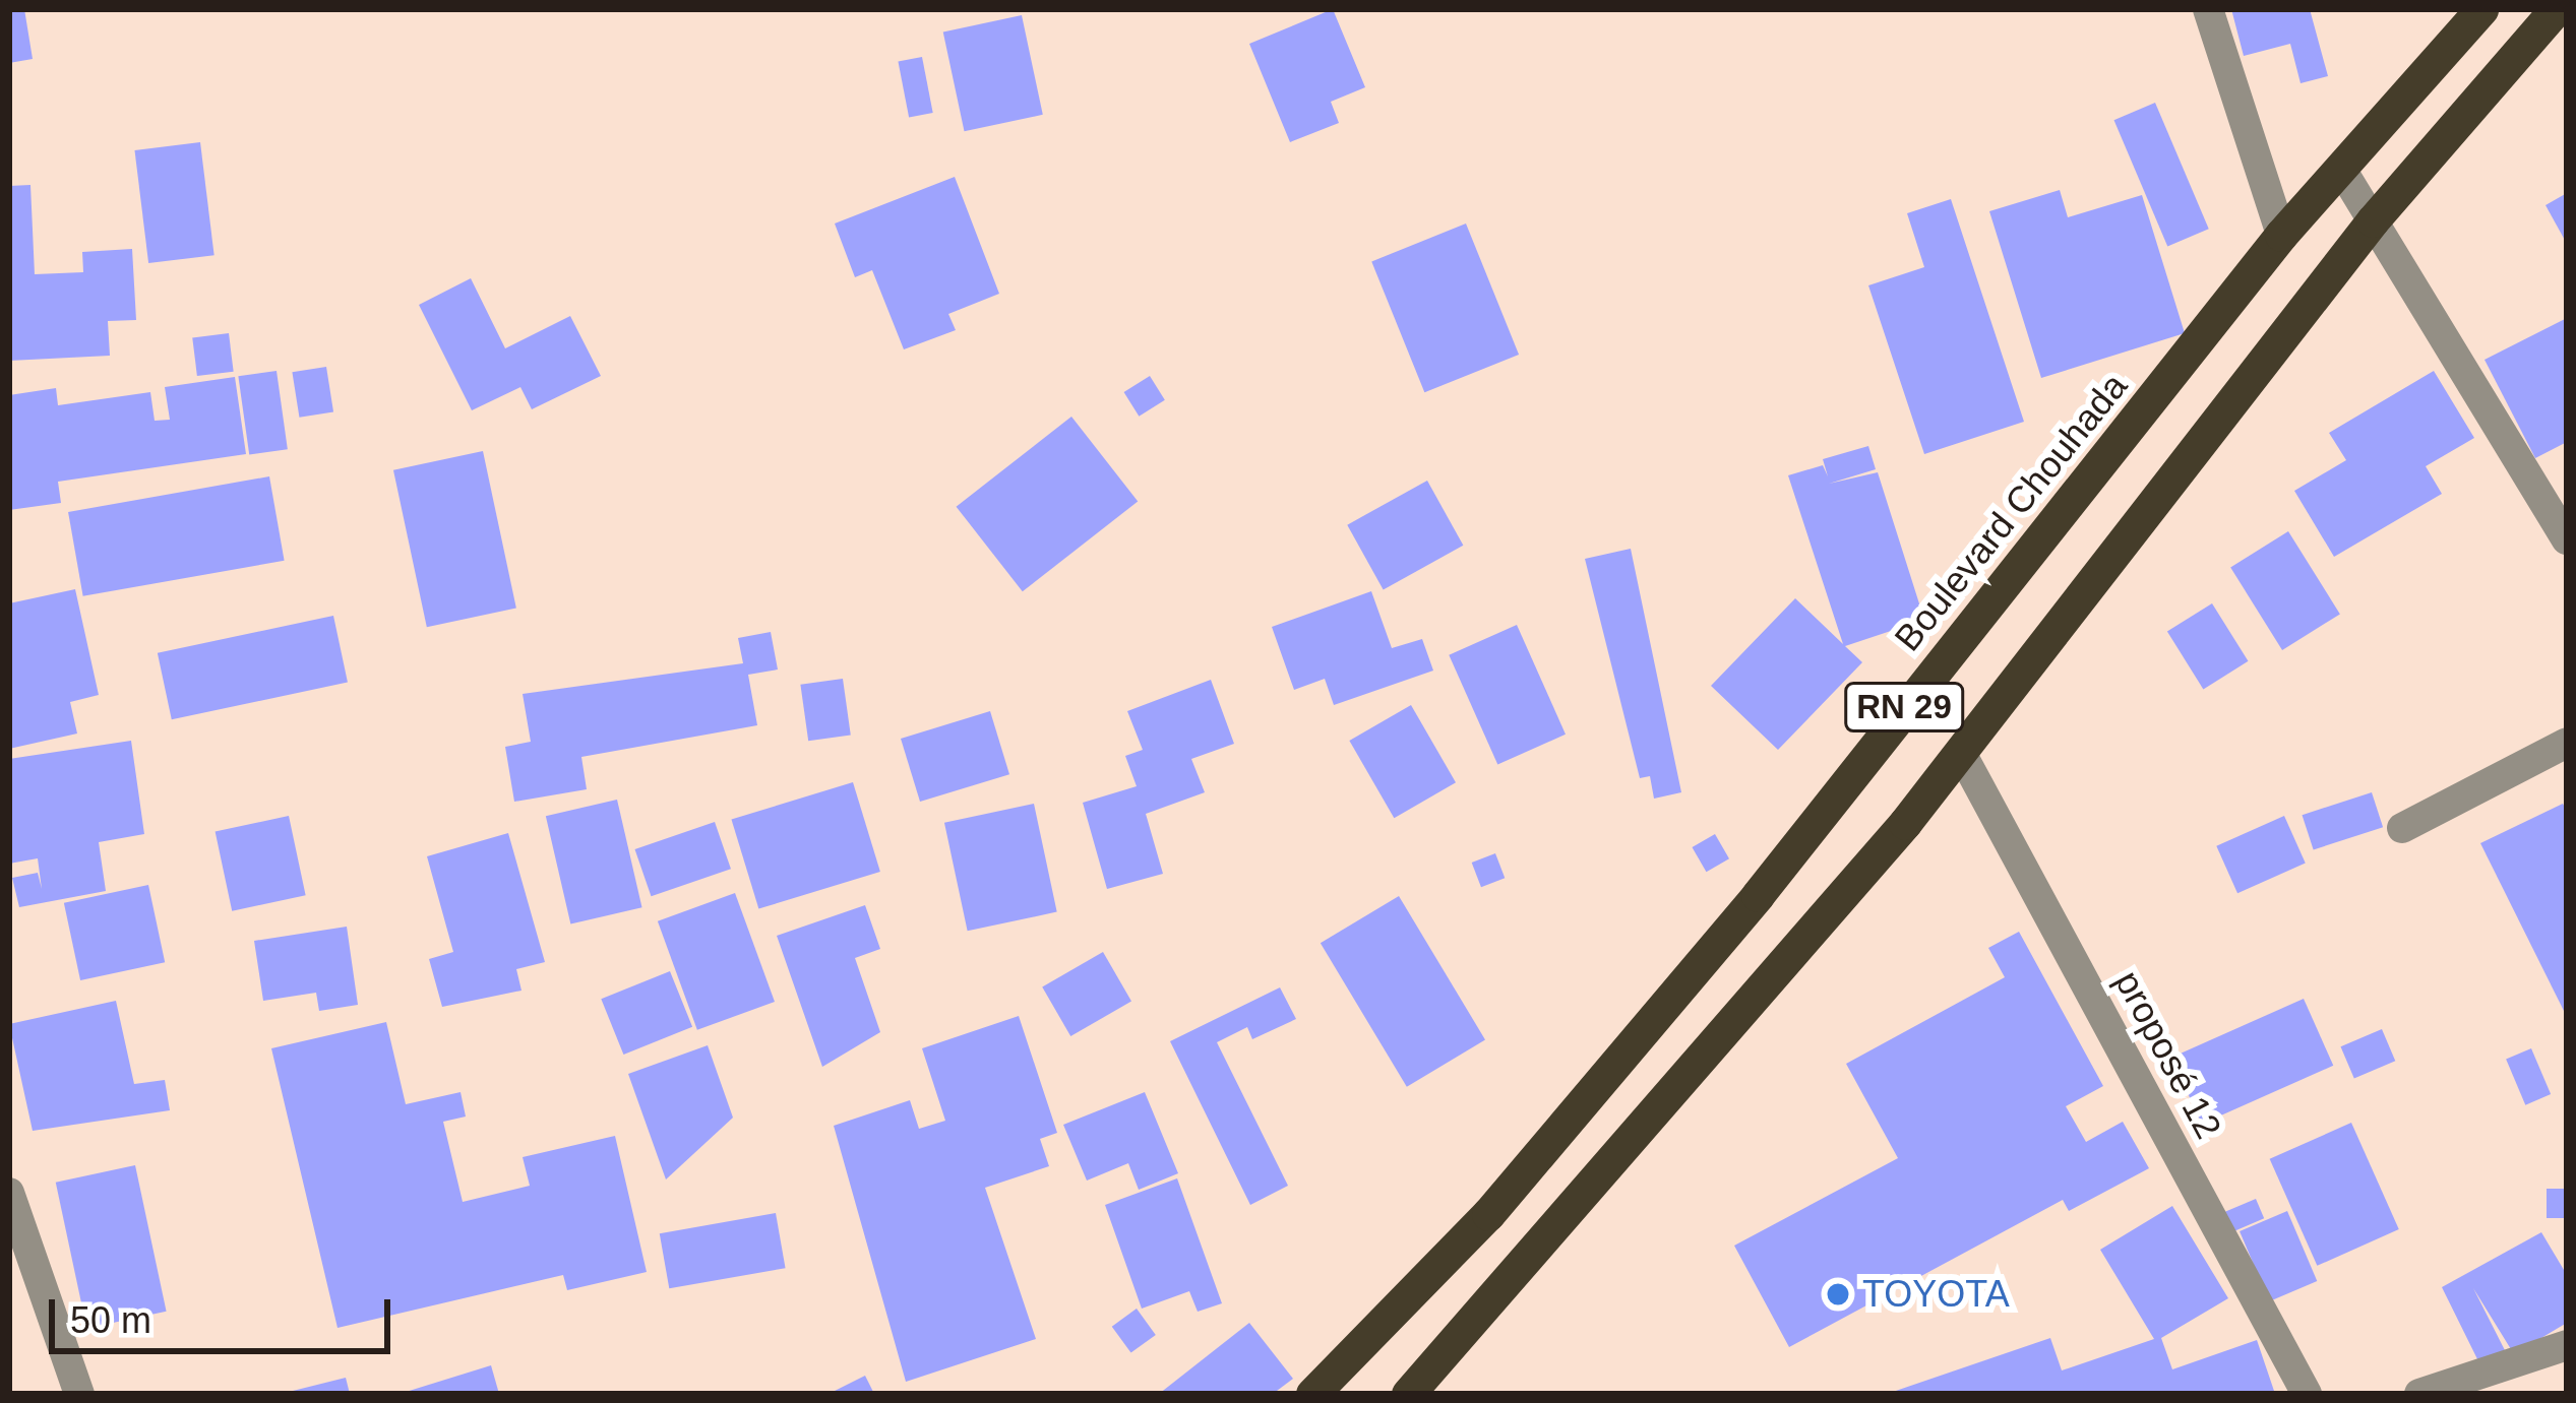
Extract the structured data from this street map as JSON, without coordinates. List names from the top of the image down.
{
  "streets": {
    "highway": ["Boulevard Chouhada", "RN 29"],
    "street": ["proposé 12"]
  },
  "crossings": [
    ["RN 29", "proposé 12"]
  ],
  "places": ["TOYOTA"],
  "scale_bar": "50 m"
}
